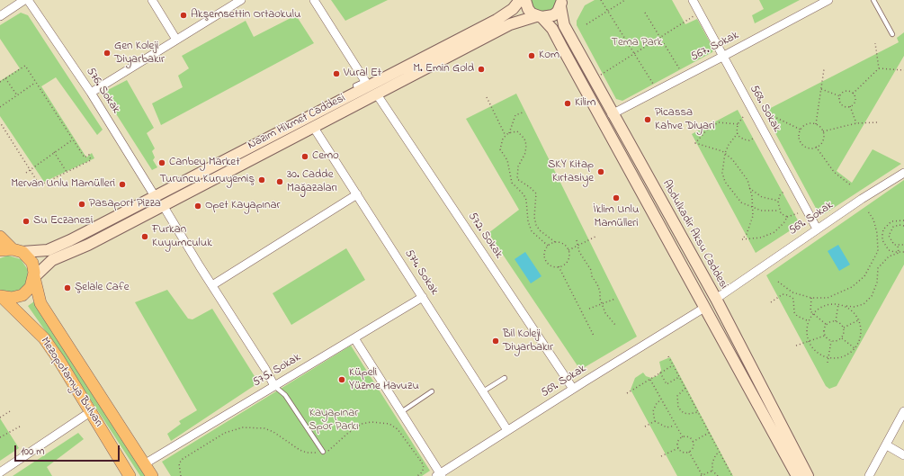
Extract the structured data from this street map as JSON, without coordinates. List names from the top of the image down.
{
  "streets": {
    "main road": ["Nazım Hikmet Caddesi", "Abdulkadir Aksu Caddesi", "Mezopotamya Bulvarı"],
    "street": [
      "567. Sokak",
      "576. Sokak",
      "568. Sokak",
      "569. Sokak",
      "572. Sokak",
      "574. Sokak",
      "575. Sokak"
    ]
  },
  "crossings": [
    ["567. Sokak", "568. Sokak"],
    ["567. Sokak", "Abdulkadir Aksu Caddesi"],
    ["576. Sokak", "Nazım Hikmet Caddesi"],
    ["568. Sokak", "569. Sokak"],
    ["Nazım Hikmet Caddesi", "Abdulkadir Aksu Caddesi"],
    ["Nazım Hikmet Caddesi", "572. Sokak"],
    ["Nazım Hikmet Caddesi", "574. Sokak"],
    ["569. Sokak", "Abdulkadir Aksu Caddesi"],
    ["569. Sokak", "572. Sokak"],
    ["569. Sokak", "574. Sokak"],
    ["574. Sokak", "575. Sokak"]
  ],
  "parks": ["Tema Park", "Kayapınar Spor Parkı"],
  "places": [
    "Akşemsettin Ortaokulu",
    "Gen Koleji Diyarbakır",
    "Kom",
    "M. Emin Gold",
    "Vural Et",
    "Kilim",
    "Picassa Kahve Diyari",
    "Cemo",
    "Canbey Market",
    "SKY Kitap Kırtasiye",
    "Turuncu Kuruyemiş",
    "30. Cadde Mağazaları",
    "Mervan Unlu Mamülleri",
    "İklim Unlu Mamülleri",
    "Pasaport Pizza",
    "Opet Kayapınar",
    "Su Eczanesi",
    "Furkan Kuyumculuk",
    "Şelale Cafe",
    "Bil Koleji Diyarbakır",
    "Küpeli Yüzme Havuzu"
  ],
  "scale_bar": "100 m"
}
